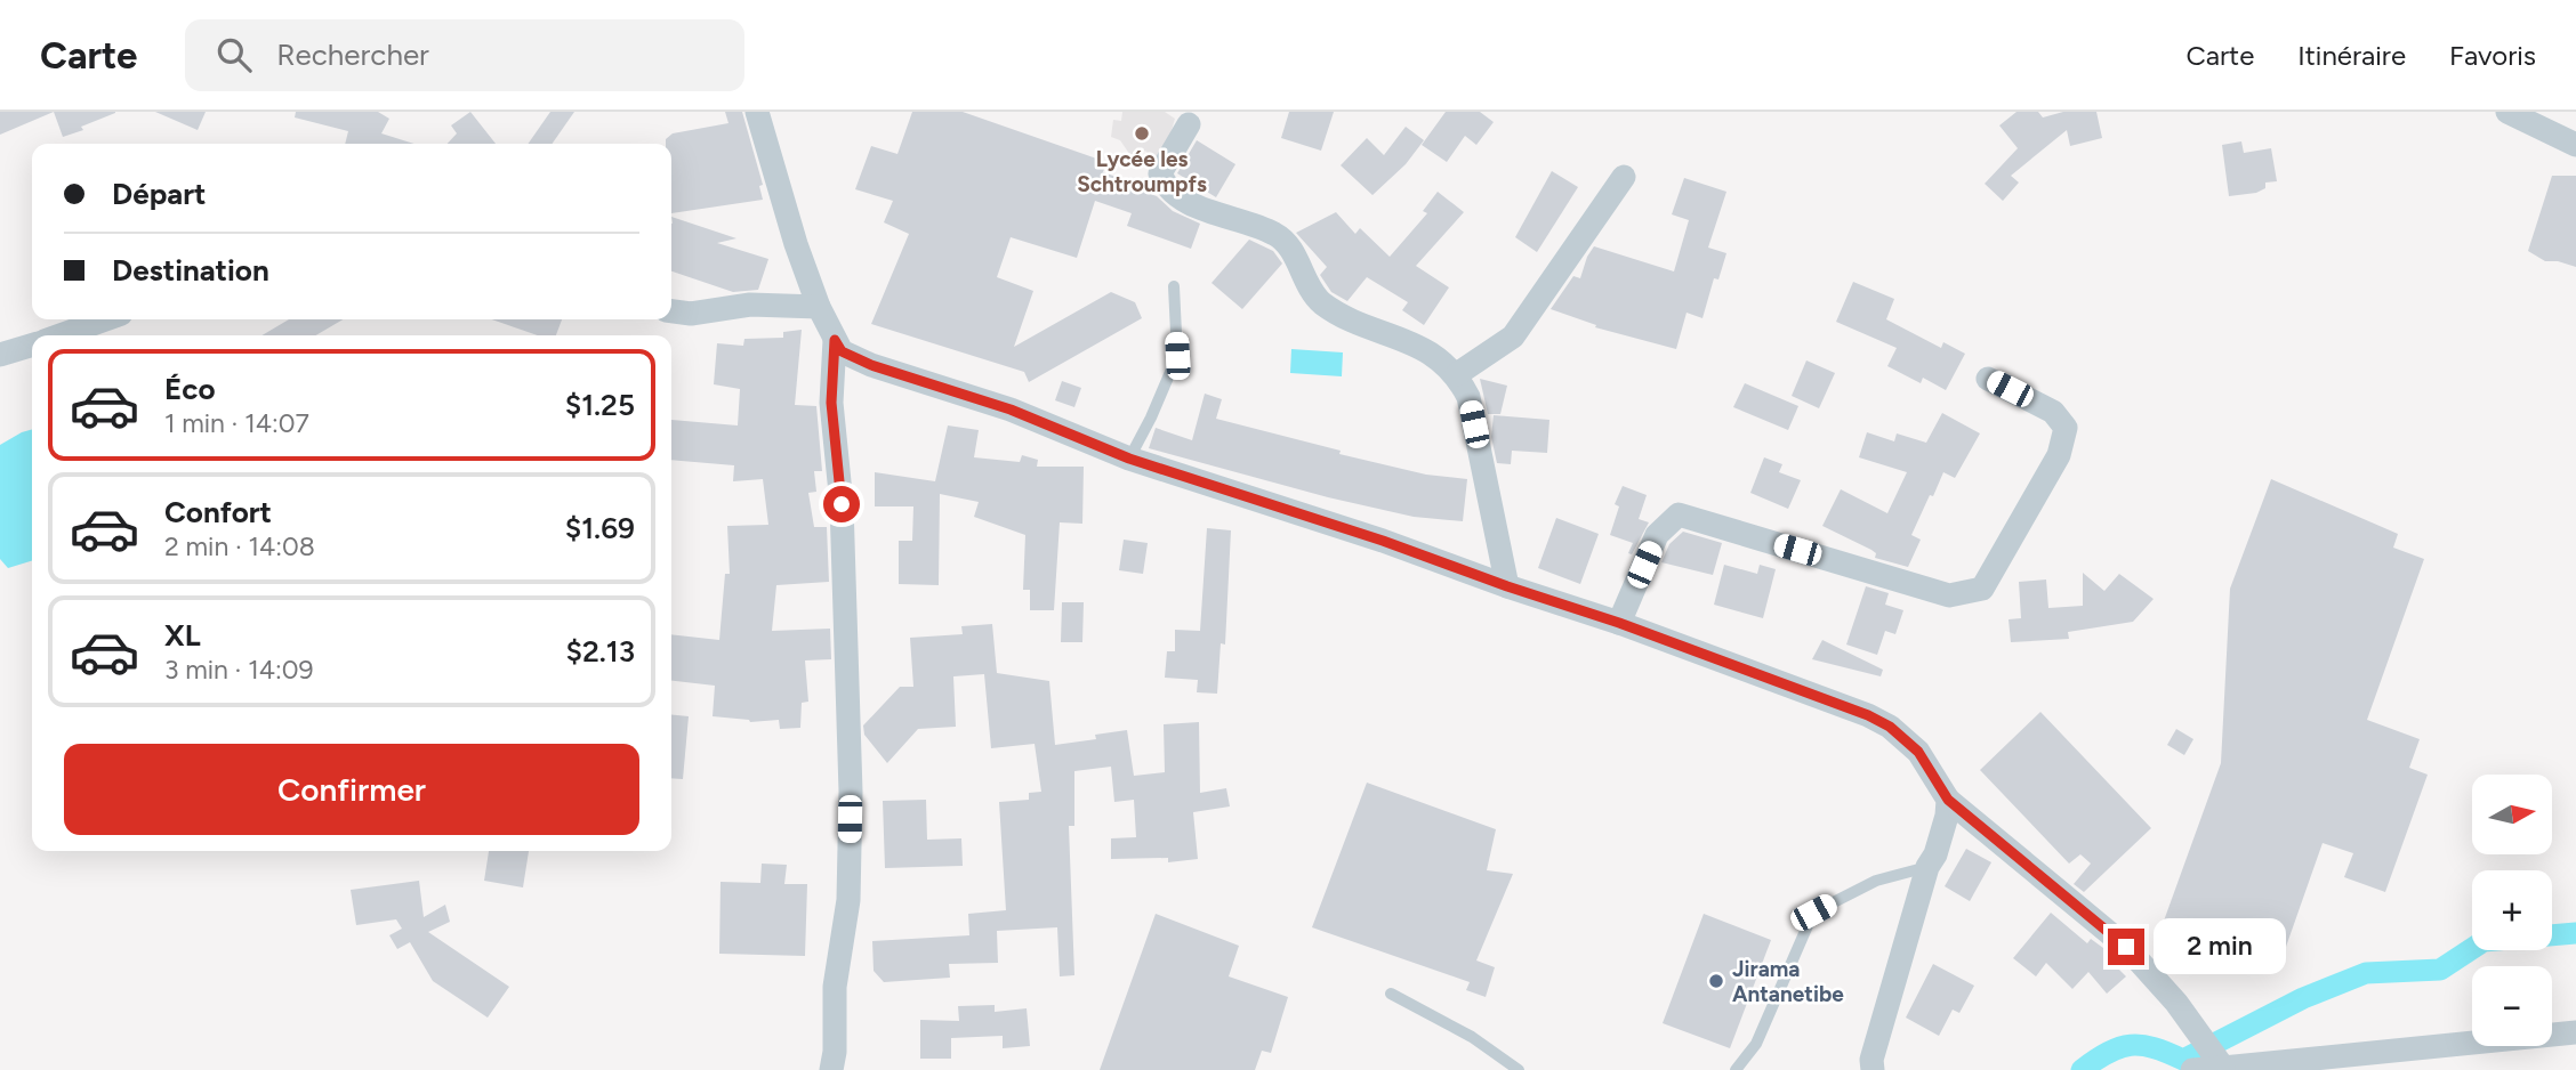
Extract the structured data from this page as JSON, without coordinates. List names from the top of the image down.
{
  "places": ["Lycée les Schtroumpfs", "Jirama Antanetibe"],
  "north": "right",
  "page": {
    "header": "Carte",
    "search": "Rechercher",
    "nav": ["Carte", "Itinéraire", "Favoris"],
    "banner": ["Départ", "Destination"],
    "list": [
      {
        "name": "Éco",
        "note": "1 min · 14:07",
        "value": "$1.25"
      },
      {
        "name": "Confort",
        "note": "2 min · 14:08",
        "value": "$1.69"
      },
      {
        "name": "XL",
        "note": "3 min · 14:09",
        "value": "$2.13"
      }
    ],
    "buttons": "Confirmer",
    "map_buttons": ["+", "−"],
    "bubble": "2 min"
  }
}
